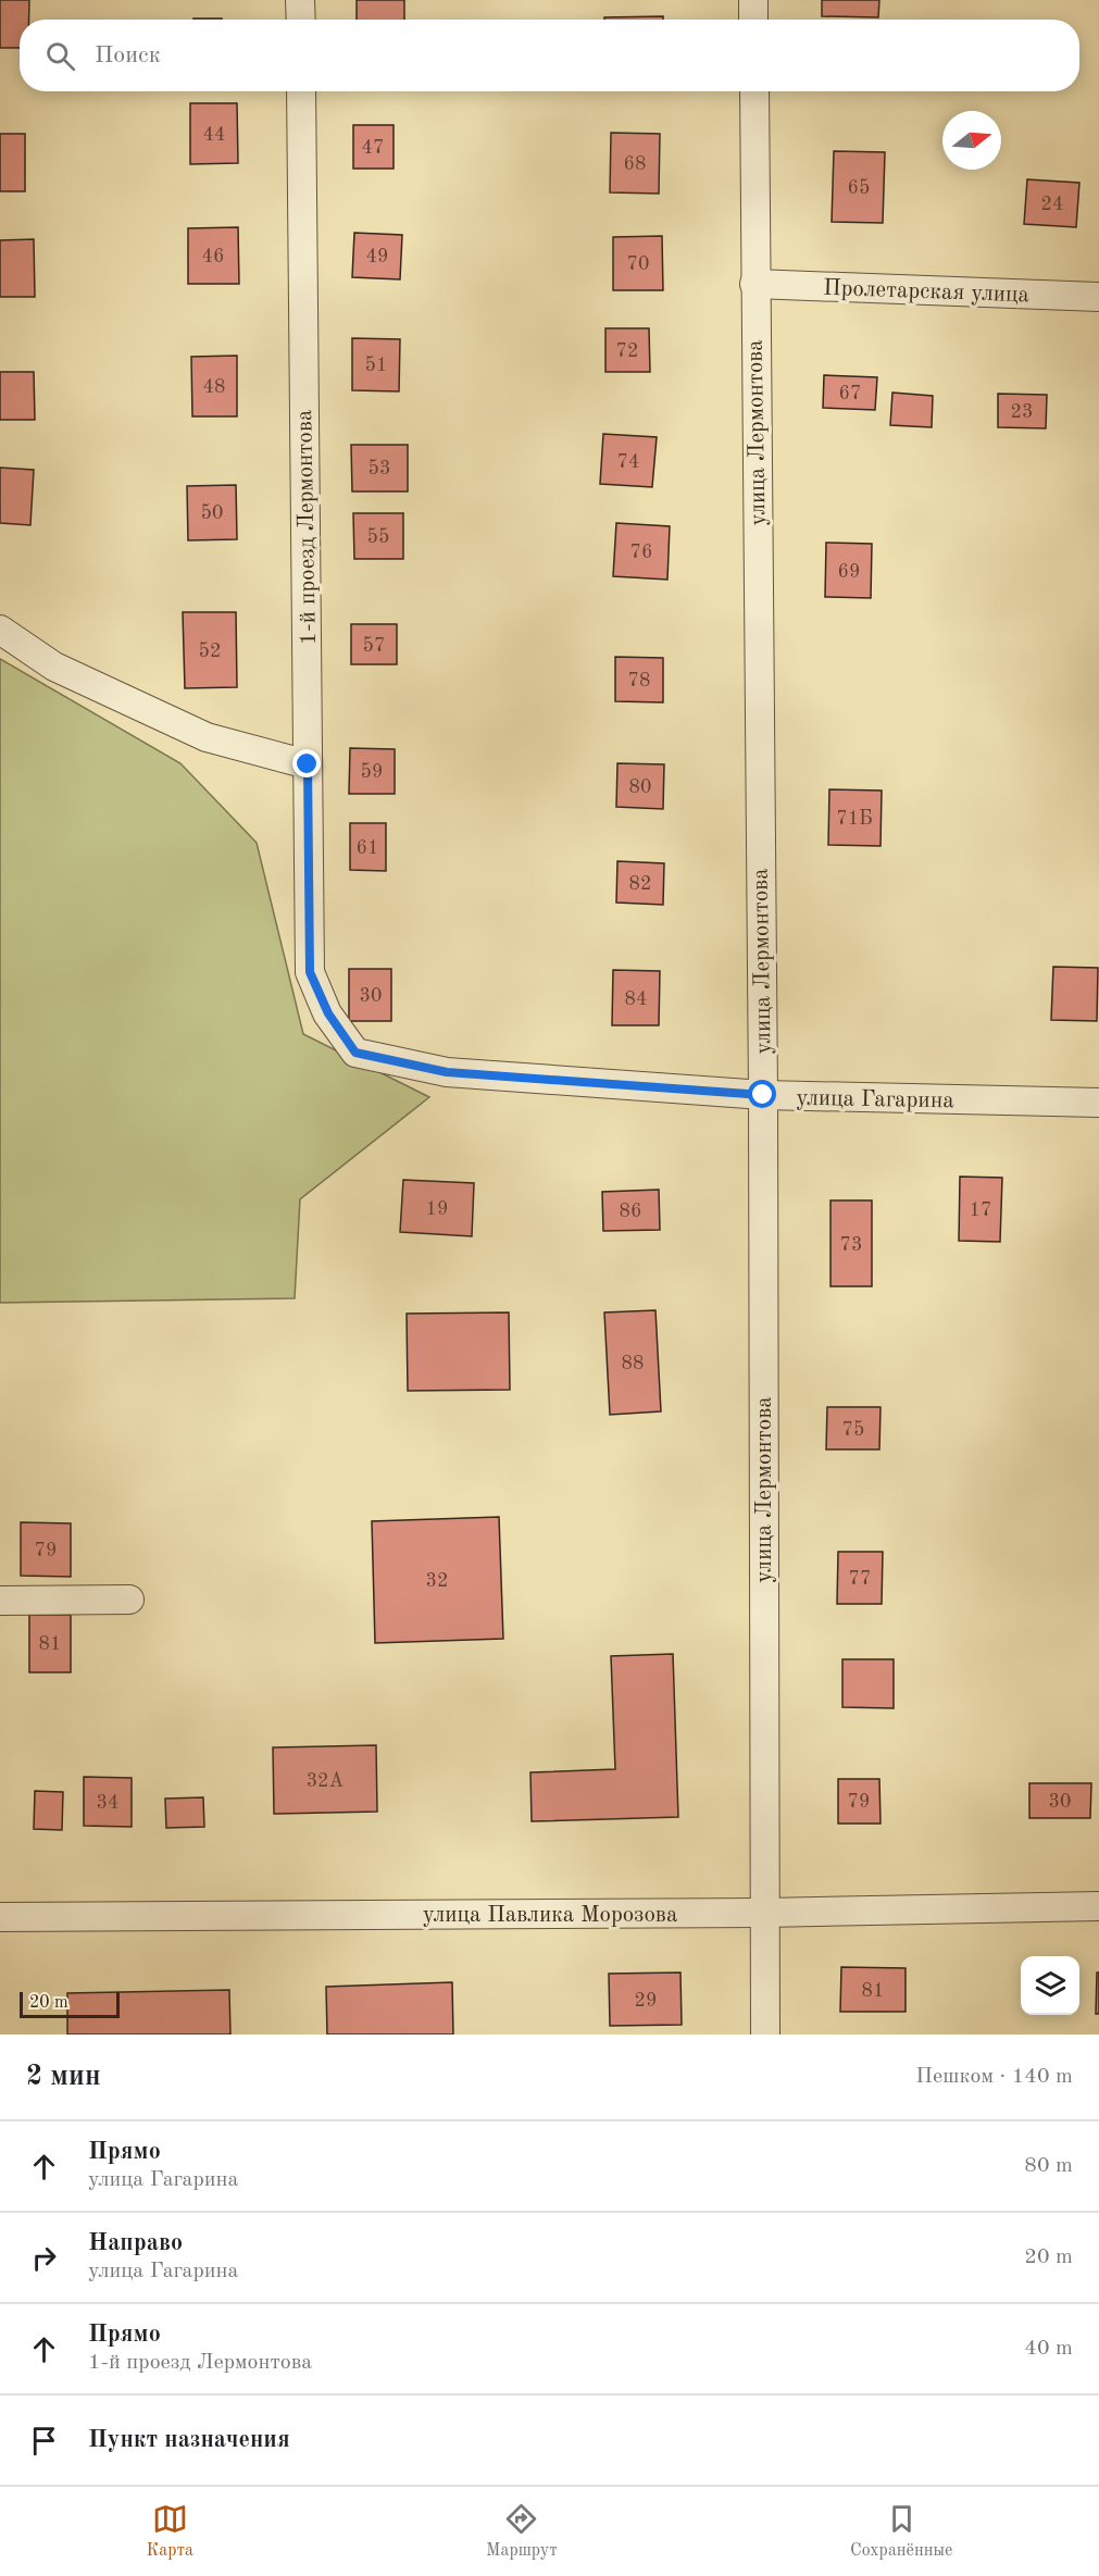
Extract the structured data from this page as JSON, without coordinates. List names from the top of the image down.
{
  "streets": {
    "street": [
      "Пролетарская улица",
      "улица Лермонтова",
      "1-й проезд Лермонтова",
      "улица Гагарина",
      "улица Павлика Морозова"
    ]
  },
  "crossings": [
    ["Пролетарская улица", "улица Лермонтова"],
    ["улица Лермонтова", "улица Гагарина"],
    ["улица Лермонтова", "улица Павлика Морозова"],
    ["1-й проезд Лермонтова", "улица Гагарина"]
  ],
  "house_numbers": [
    "44",
    "47",
    "68",
    "65",
    "24",
    "46",
    "49",
    "70",
    "72",
    "51",
    "48",
    "67",
    "23",
    "74",
    "53",
    "50",
    "55",
    "76",
    "69",
    "57",
    "52",
    "78",
    "59",
    "80",
    "71Б",
    "61",
    "82",
    "30",
    "84",
    "19",
    "17",
    "86",
    "73",
    "88",
    "75",
    "79",
    "77",
    "32",
    "81",
    "32А",
    "79",
    "30",
    "34",
    "81",
    "29"
  ],
  "scale_bar": "20 m",
  "north": "right",
  "page": {
    "search": "Поиск",
    "scale": "20 m",
    "heading": ["2 мин", "Пешком · 140 m"],
    "list": [
      ["Прямо", "улица Гагарина", "80 m"],
      ["Направо", "улица Гагарина", "20 m"],
      ["Прямо", "1-й проезд Лермонтова", "40 m"],
      "Пункт назначения"
    ],
    "nav": ["Карта", "Маршрут", "Сохранённые"]
  }
}
